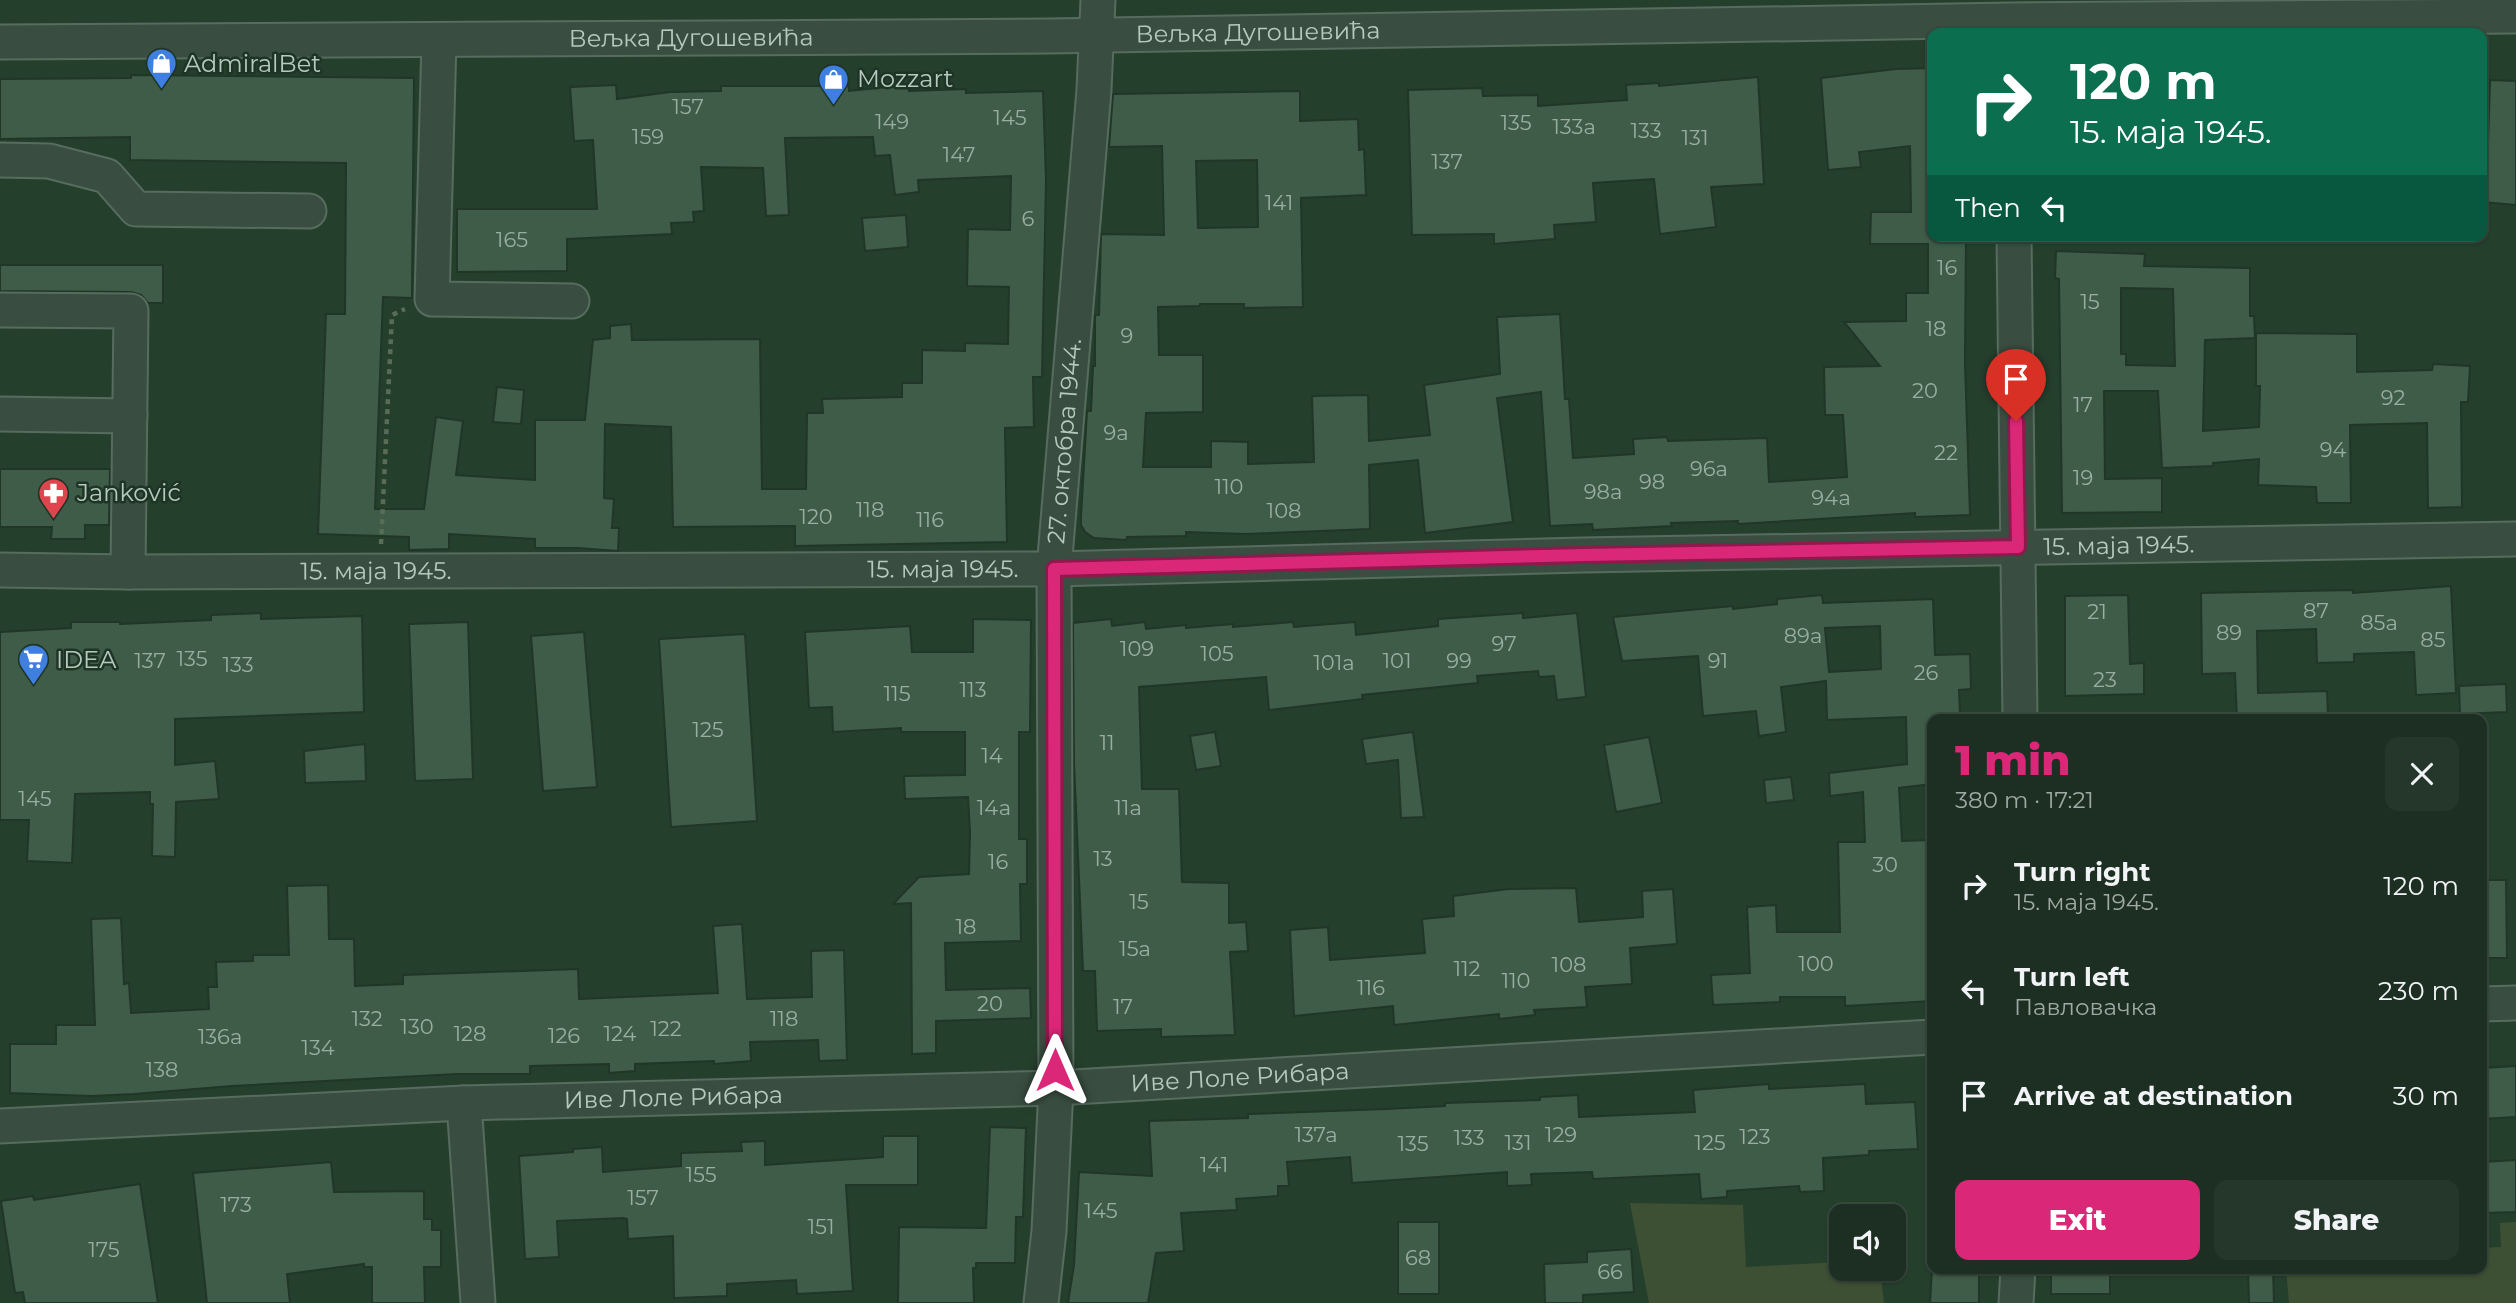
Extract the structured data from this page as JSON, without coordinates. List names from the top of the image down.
{
  "streets": {
    "street": [
      "Вељка Дугошевића",
      "27. октобра 1944.",
      "15. маја 1945.",
      "Иве Лоле Рибара"
    ]
  },
  "crossings": [
    ["Вељка Дугошевића", "27. октобра 1944."],
    ["27. октобра 1944.", "15. маја 1945."],
    ["27. октобра 1944.", "Иве Лоле Рибара"]
  ],
  "places": {
    "shop": ["AdmiralBet", "Mozzart"],
    "pharmacy": ["Janković"],
    "supermarket": ["IDEA"]
  },
  "house_numbers": [
    "157",
    "145",
    "149",
    "135",
    "133a",
    "133",
    "159",
    "131",
    "147",
    "137",
    "141",
    "6",
    "165",
    "16",
    "15",
    "18",
    "9",
    "20",
    "92",
    "17",
    "9a",
    "94",
    "22",
    "96a",
    "19",
    "98",
    "110",
    "98a",
    "94a",
    "118",
    "108",
    "120",
    "116",
    "87",
    "21",
    "85a",
    "89",
    "89a",
    "85",
    "97",
    "109",
    "105",
    "135",
    "137",
    "101",
    "99",
    "91",
    "101a",
    "133",
    "26",
    "23",
    "113",
    "115",
    "125",
    "11",
    "14",
    "145",
    "14a",
    "11a",
    "13",
    "16",
    "30",
    "15",
    "18",
    "15a",
    "100",
    "108",
    "112",
    "110",
    "116",
    "20",
    "17",
    "132",
    "118",
    "130",
    "122",
    "128",
    "124",
    "126",
    "136a",
    "134",
    "138",
    "137a",
    "129",
    "123",
    "133",
    "131",
    "125",
    "135",
    "141",
    "155",
    "157",
    "173",
    "145",
    "151",
    "175",
    "68",
    "66"
  ],
  "page": {
    "turn": ["120 m", "15. маја 1945."],
    "then": "Then",
    "heading": ["1 min", "380 m · 17:21"],
    "list": [
      {
        "name": "Turn right",
        "note": "15. маја 1945.",
        "value": "120 m"
      },
      {
        "name": "Turn left",
        "note": "Павловачка",
        "value": "230 m"
      },
      {
        "name": "Arrive at destination",
        "value": "30 m"
      }
    ],
    "buttons": ["Exit", "Share"]
  }
}
